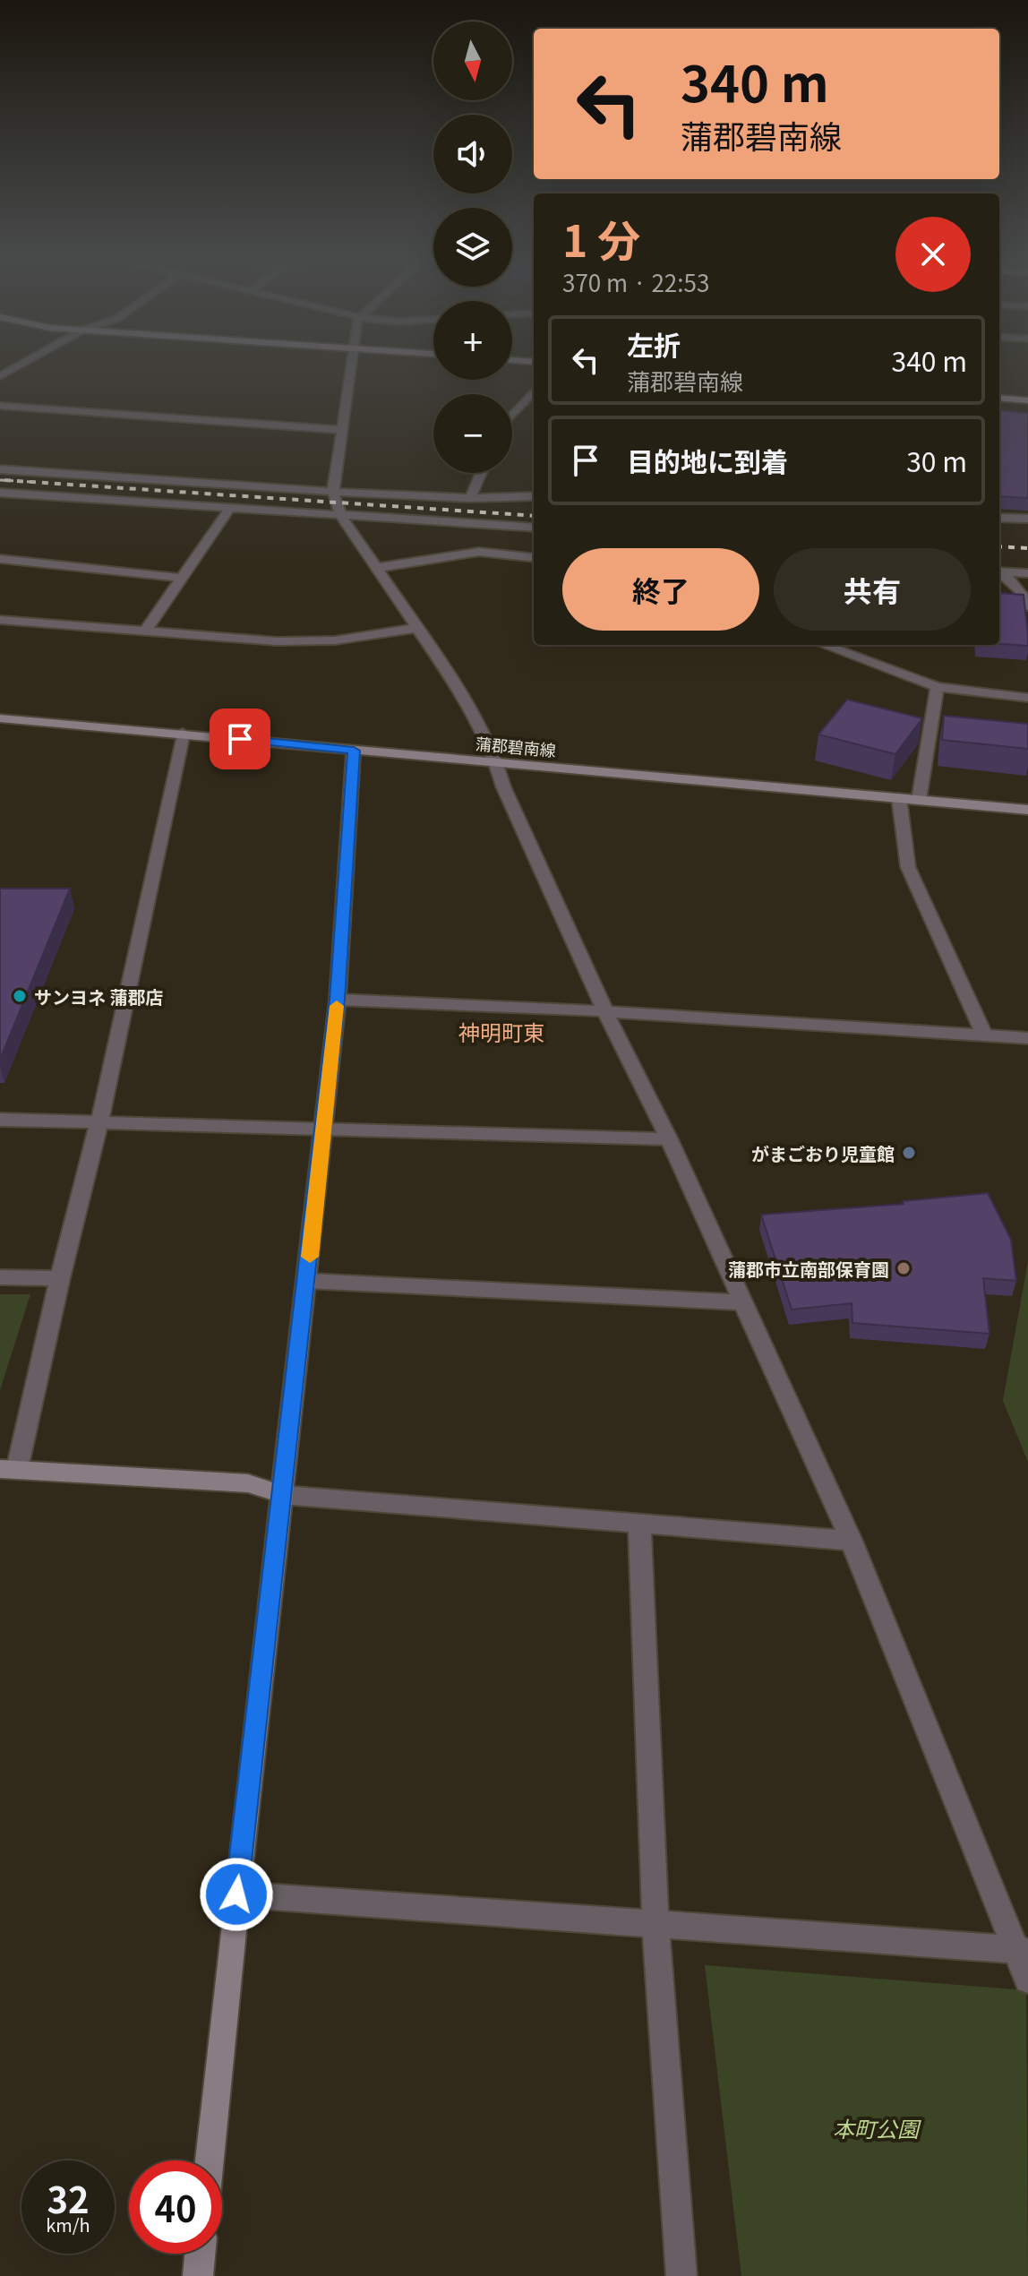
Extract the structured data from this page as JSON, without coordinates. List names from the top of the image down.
{
  "streets": {
    "main road": ["蒲郡碧南線"]
  },
  "districts": ["神明町東"],
  "parks": ["本町公園"],
  "places": ["サンヨネ 蒲郡店", "がまごおり児童館", "蒲郡市立南部保育園"],
  "north": "bottom",
  "page": {
    "map_buttons": ["+", "−"],
    "turn": ["340 m", "蒲郡碧南線"],
    "heading": ["1 分", "370 m · 22:53"],
    "list": [
      {
        "name": "左折",
        "note": "蒲郡碧南線",
        "value": "340 m"
      },
      {
        "name": "目的地に到着",
        "value": "30 m"
      }
    ],
    "buttons": ["終了", "共有"],
    "speed": "32 km/h",
    "limit": "40"
  }
}
